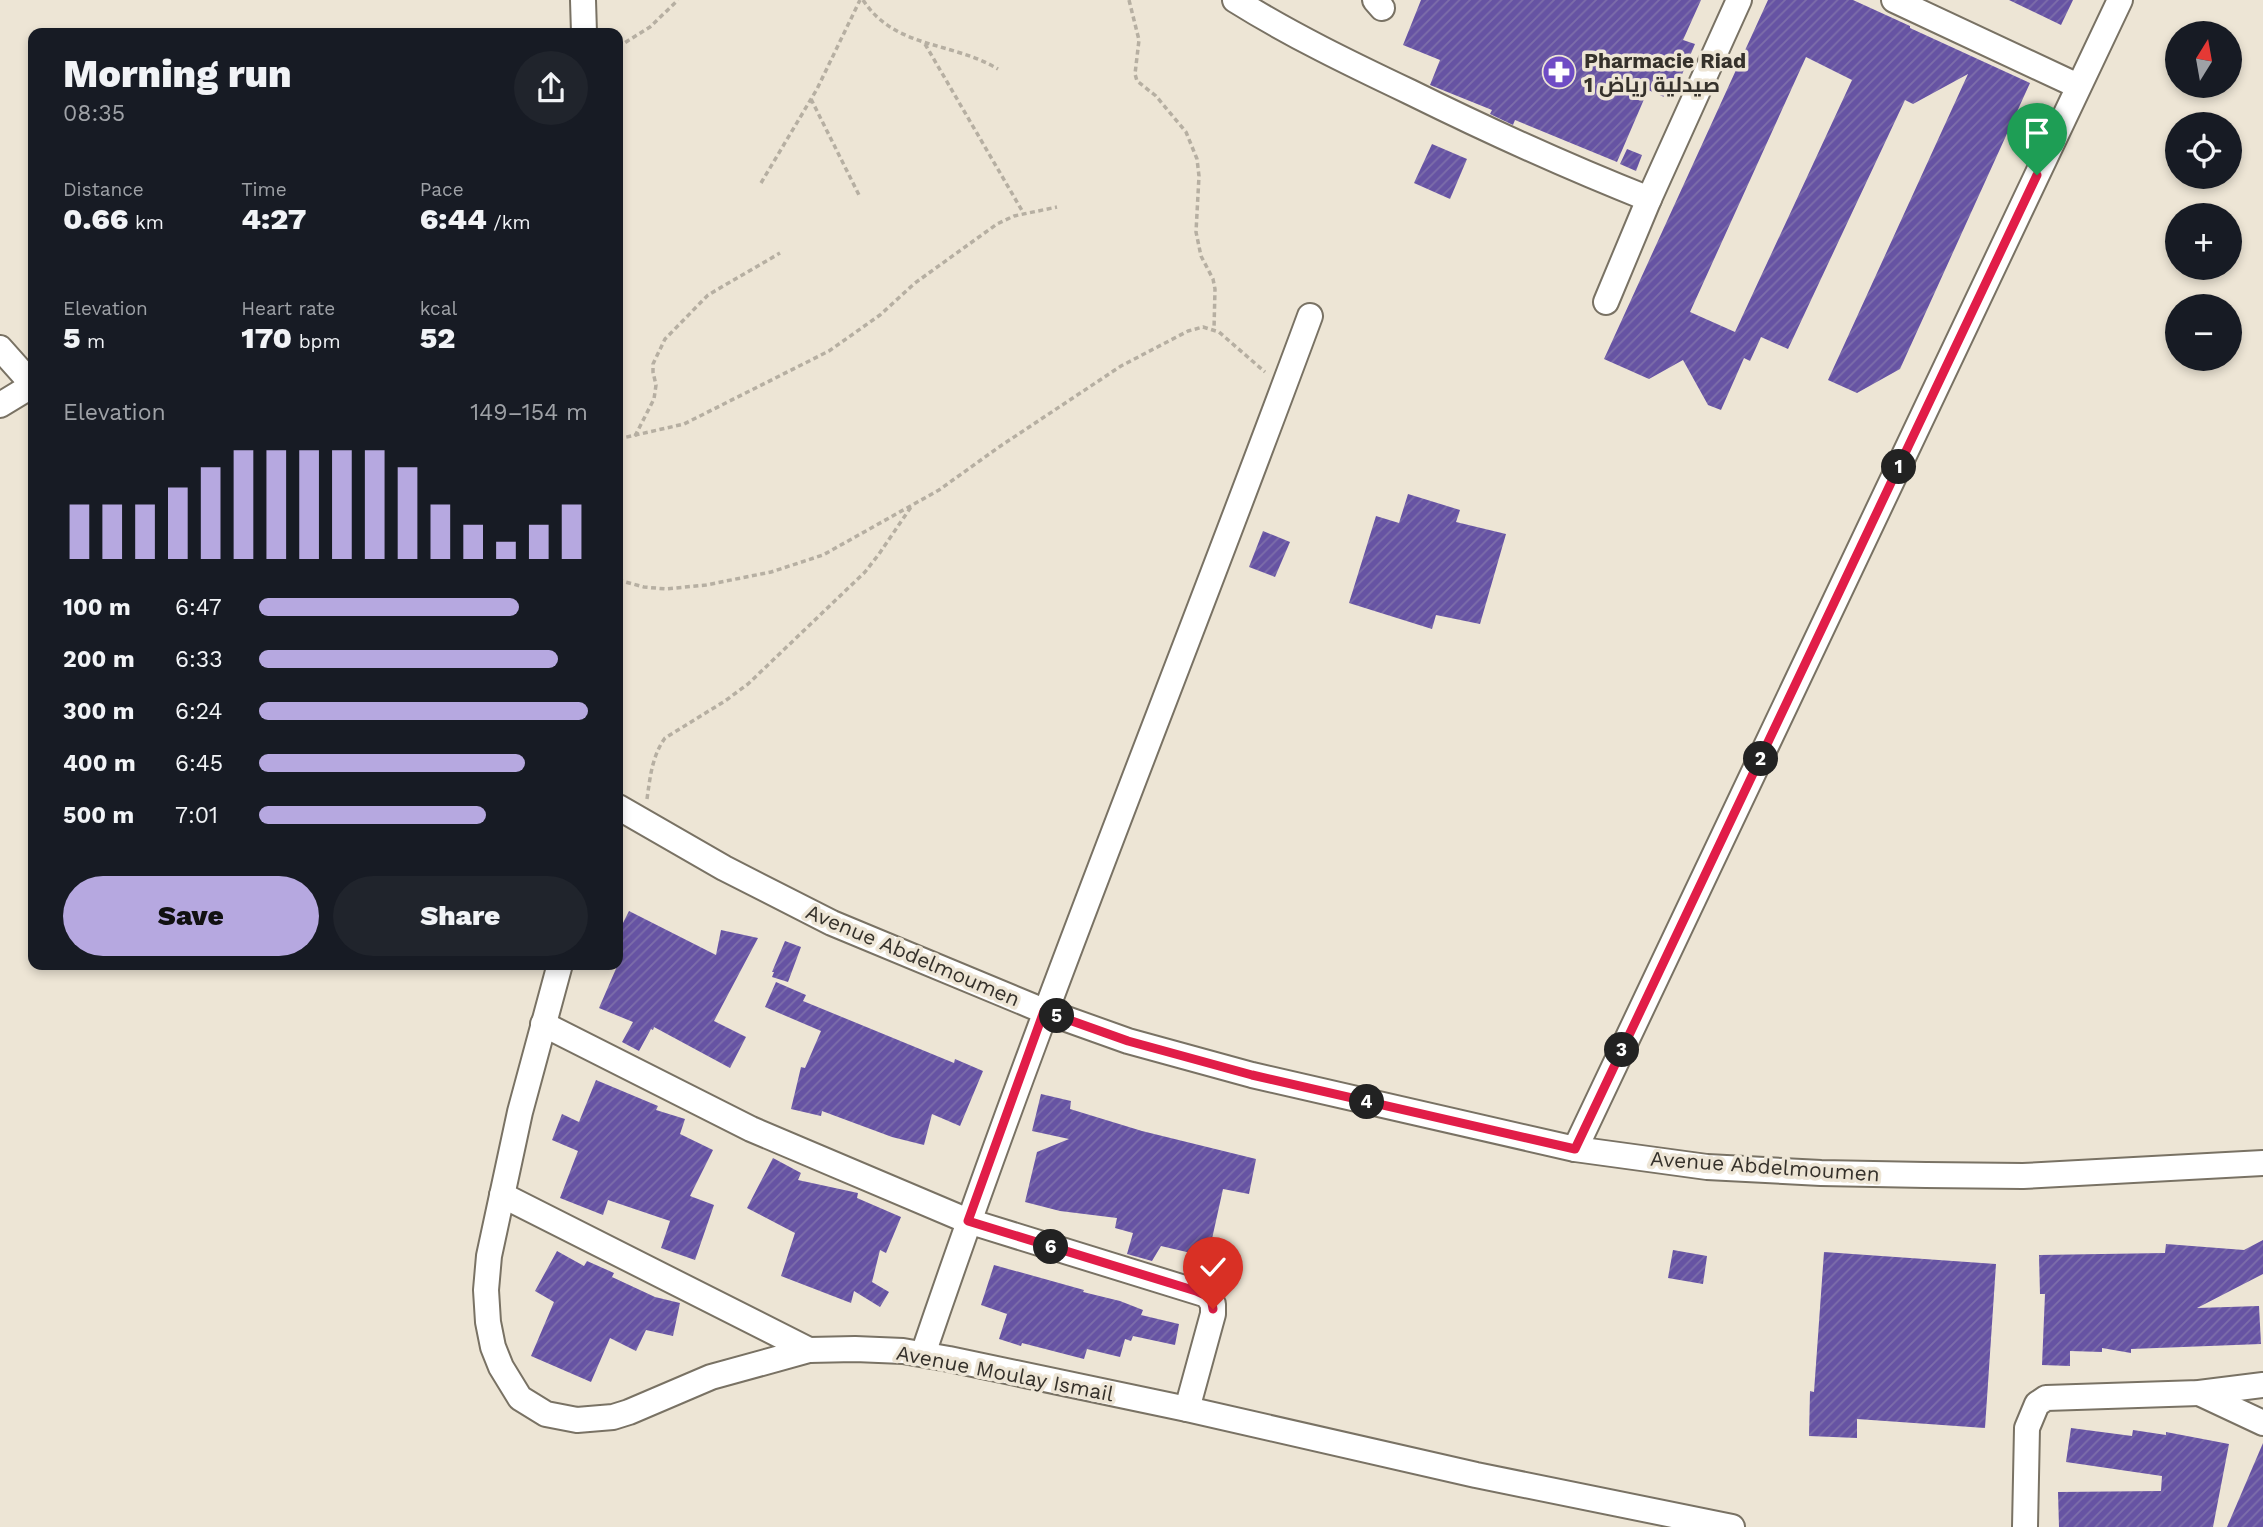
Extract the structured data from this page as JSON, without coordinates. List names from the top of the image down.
{
  "streets": {
    "street": ["Avenue Abdelmoumen", "Avenue Moulay Ismail"]
  },
  "places": {
    "pharmacy": ["Pharmacie Riad 1 صيدلية رياض"]
  },
  "north": "top",
  "page": {
    "map_buttons": ["+", "−"],
    "heading": ["Morning run", "08:35"],
    "stats": [
      ["Distance", "0.66 km"],
      ["Time", "4:27"],
      ["Pace", "6:44 /km"],
      ["Elevation", "5 m"],
      ["Heart rate", "170 bpm"],
      ["kcal", "52"]
    ],
    "chart": ["Elevation", "149–154 m"],
    "pins": [
      "1",
      "2",
      "5",
      "3",
      "4",
      "6"
    ],
    "list": [
      {
        "name": "100 m",
        "note": "6:47"
      },
      {
        "name": "200 m",
        "note": "6:33"
      },
      {
        "name": "300 m",
        "note": "6:24"
      },
      {
        "name": "400 m",
        "note": "6:45"
      },
      {
        "name": "500 m",
        "note": "7:01"
      }
    ],
    "buttons": ["Save", "Share"]
  }
}
